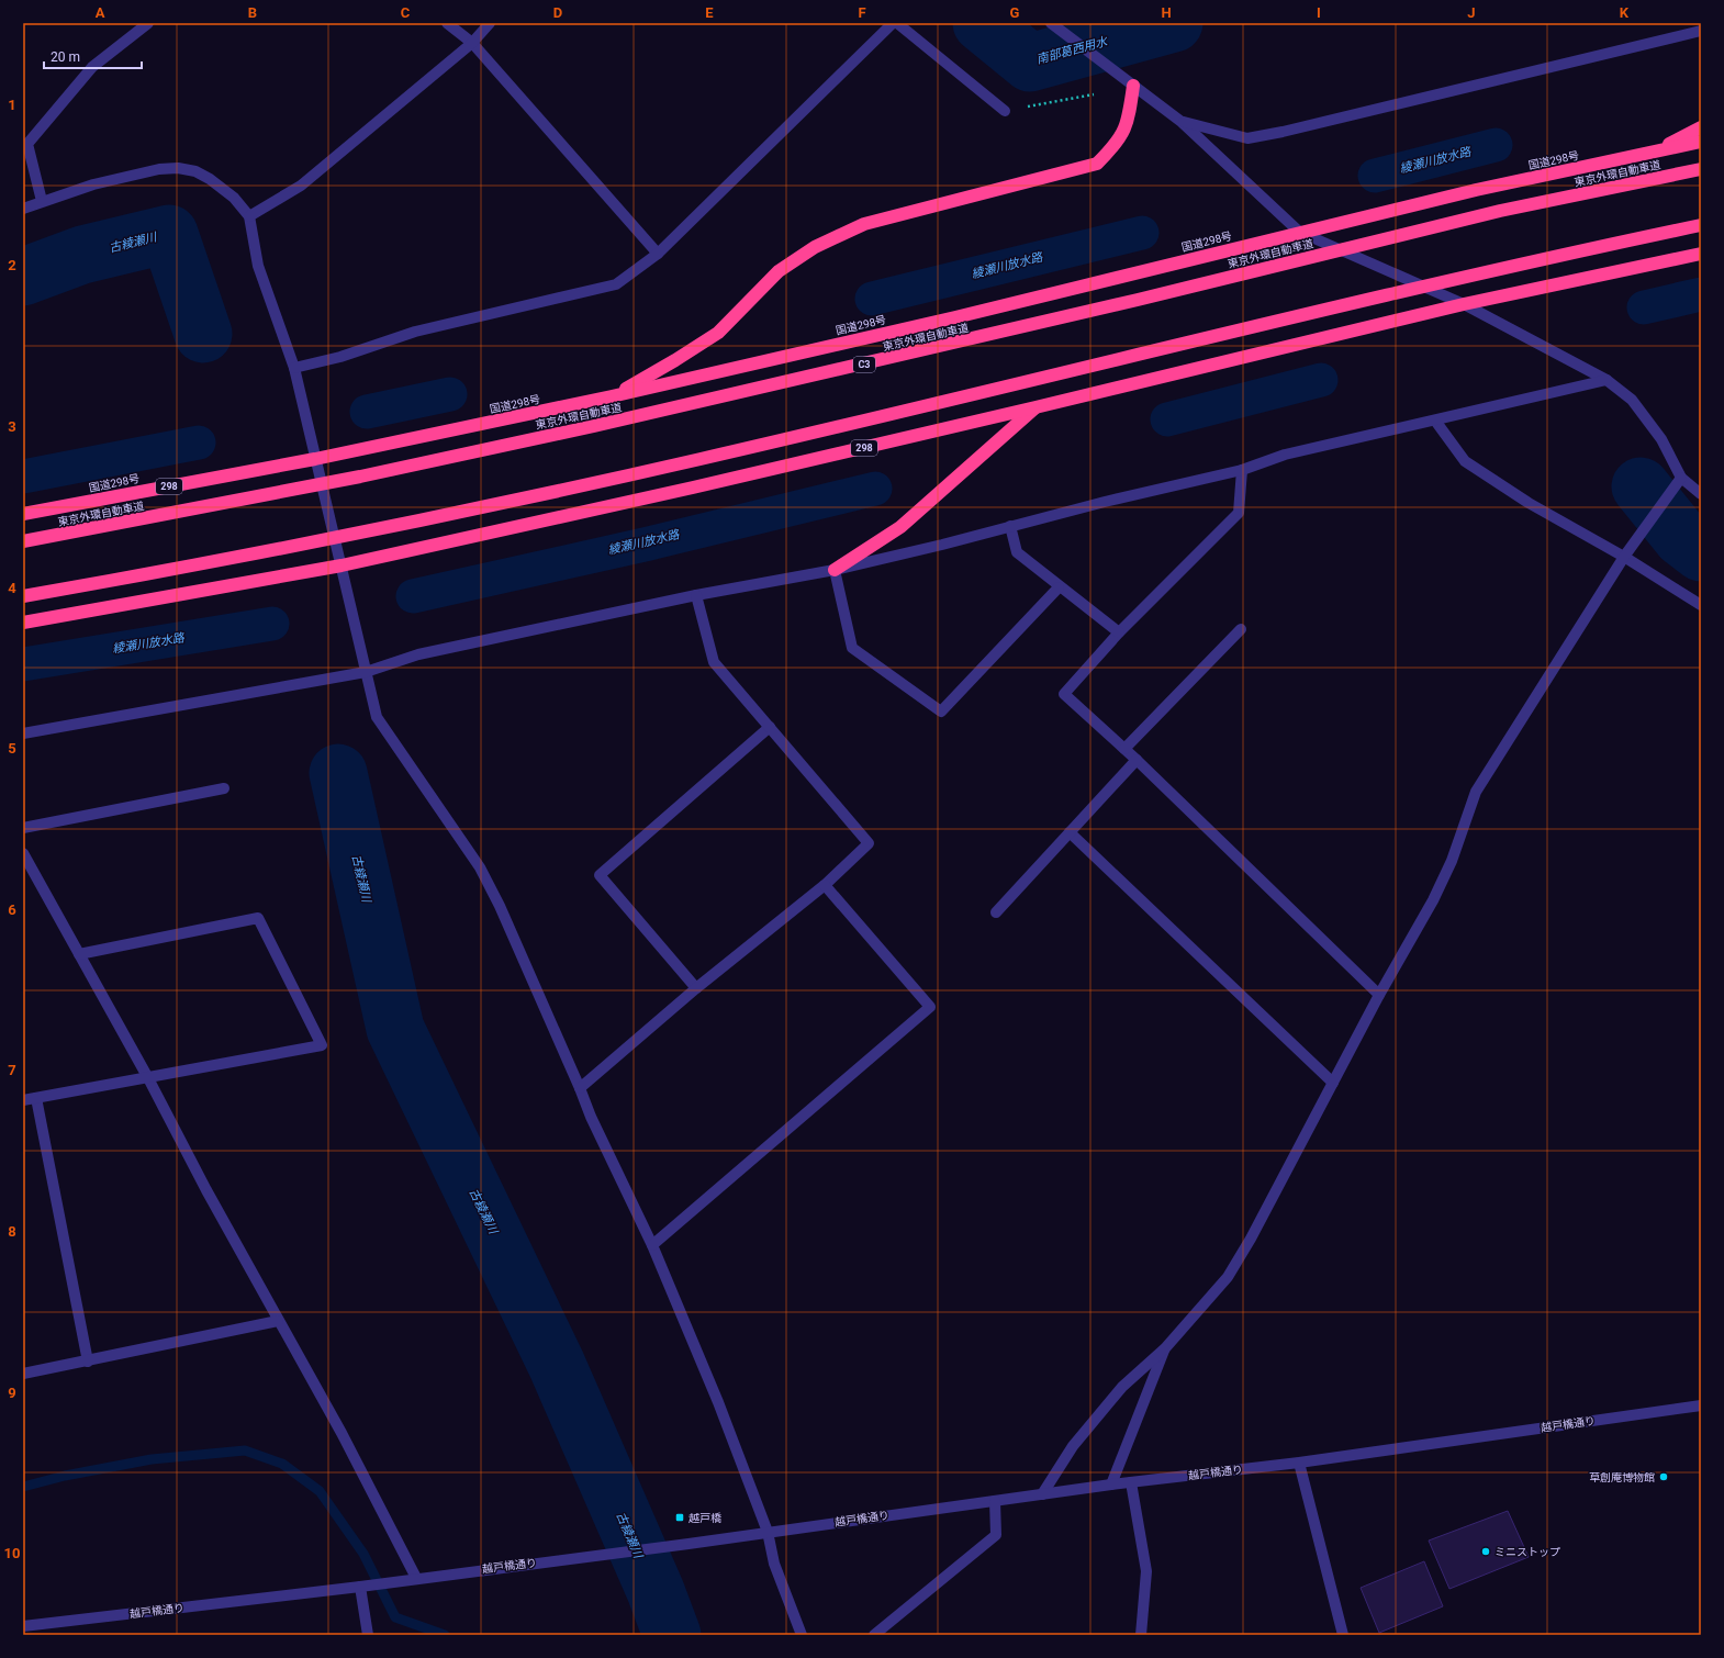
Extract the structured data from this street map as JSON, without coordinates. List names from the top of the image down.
{
  "streets": {
    "highway": [
      "国道298号",
      "東京外環自動車道",
      "C3",
      "298"
    ],
    "street": ["越戸橋通り"]
  },
  "water": ["南部葛西用水", "綾瀬川放水路", "古綾瀬川"],
  "places": {
    "other": ["草創庵博物館", "ミニストップ"],
    "transit": ["越戸橋"]
  },
  "scale_bar": "20 m",
  "grid": {
    "columns": [
      "A",
      "B",
      "C",
      "D",
      "E",
      "F",
      "G",
      "H",
      "I",
      "J",
      "K"
    ],
    "rows": [
      "1",
      "2",
      "3",
      "4",
      "5",
      "6",
      "7",
      "8",
      "9",
      "10"
    ]
  }
}
